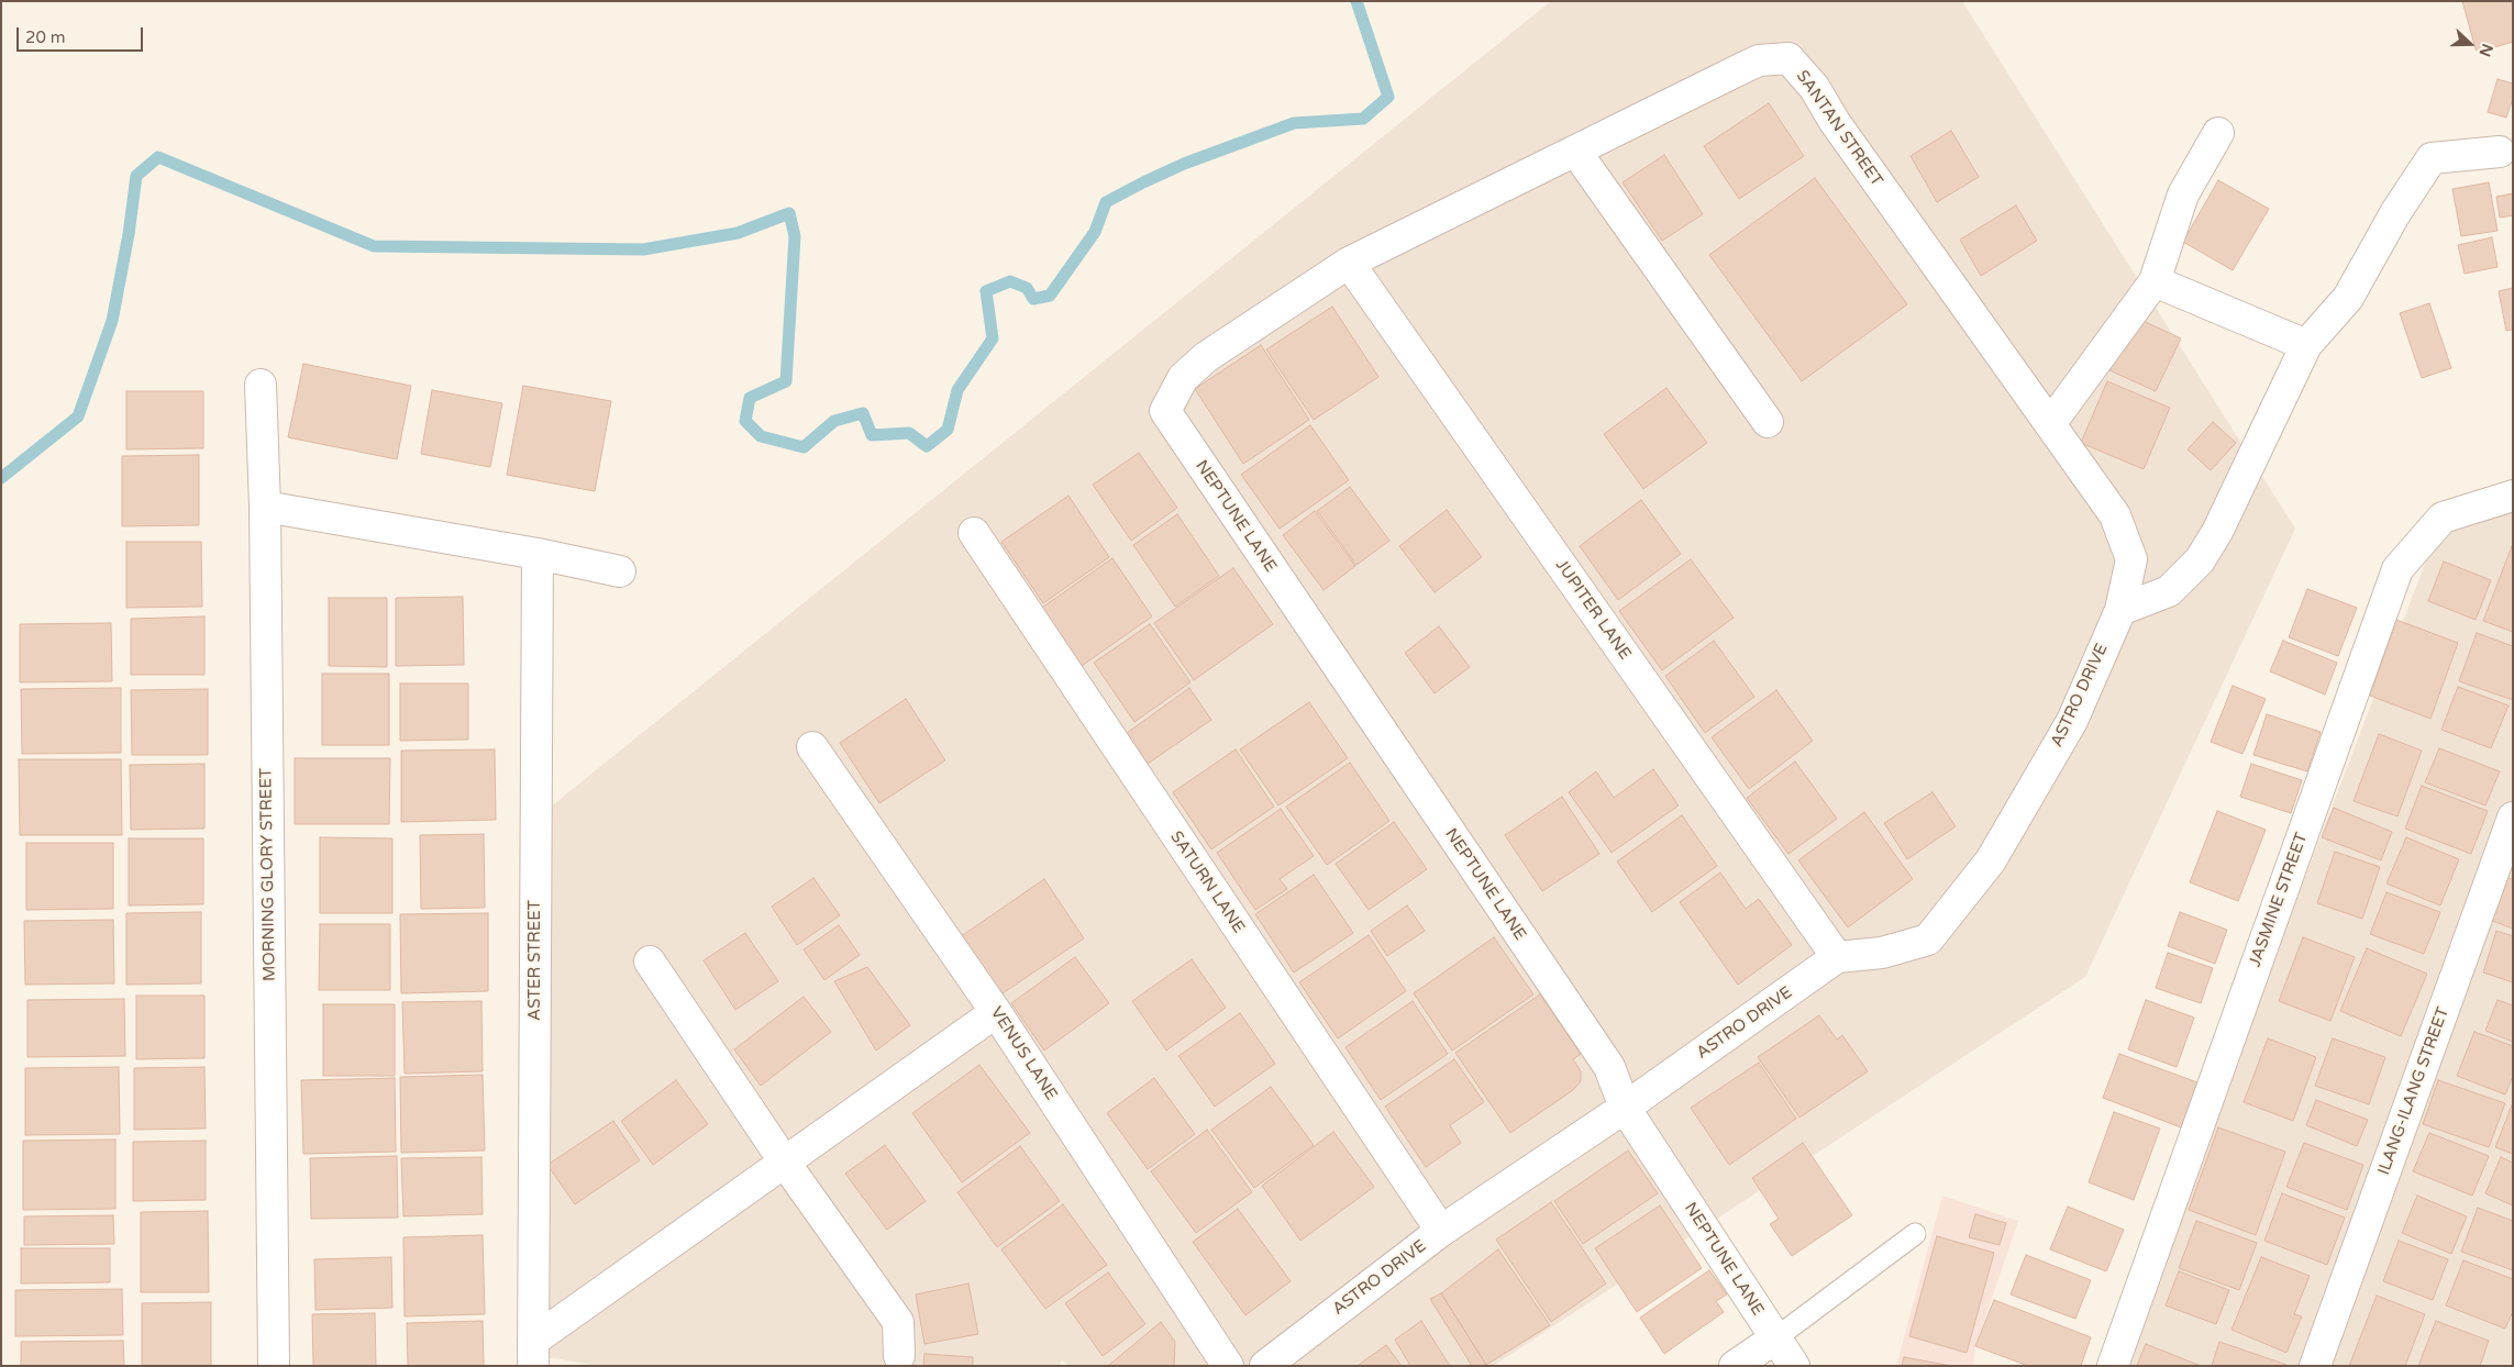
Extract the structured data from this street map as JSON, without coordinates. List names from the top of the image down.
{
  "streets": {
    "street": [
      "SANTAN STREET",
      "NEPTUNE LANE",
      "JUPITER LANE",
      "ASTRO DRIVE",
      "MORNING GLORY STREET",
      "SATURN LANE",
      "JASMINE STREET",
      "ASTER STREET",
      "VENUS LANE",
      "ILANG-ILANG STREET"
    ]
  },
  "crossings": [
    ["SANTAN STREET", "NEPTUNE LANE"],
    ["SANTAN STREET", "JUPITER LANE"],
    ["SANTAN STREET", "ASTRO DRIVE"],
    ["NEPTUNE LANE", "ASTRO DRIVE"],
    ["JUPITER LANE", "ASTRO DRIVE"],
    ["ASTRO DRIVE", "SATURN LANE"]
  ],
  "scale_bar": "20 m",
  "north": "right"
}
